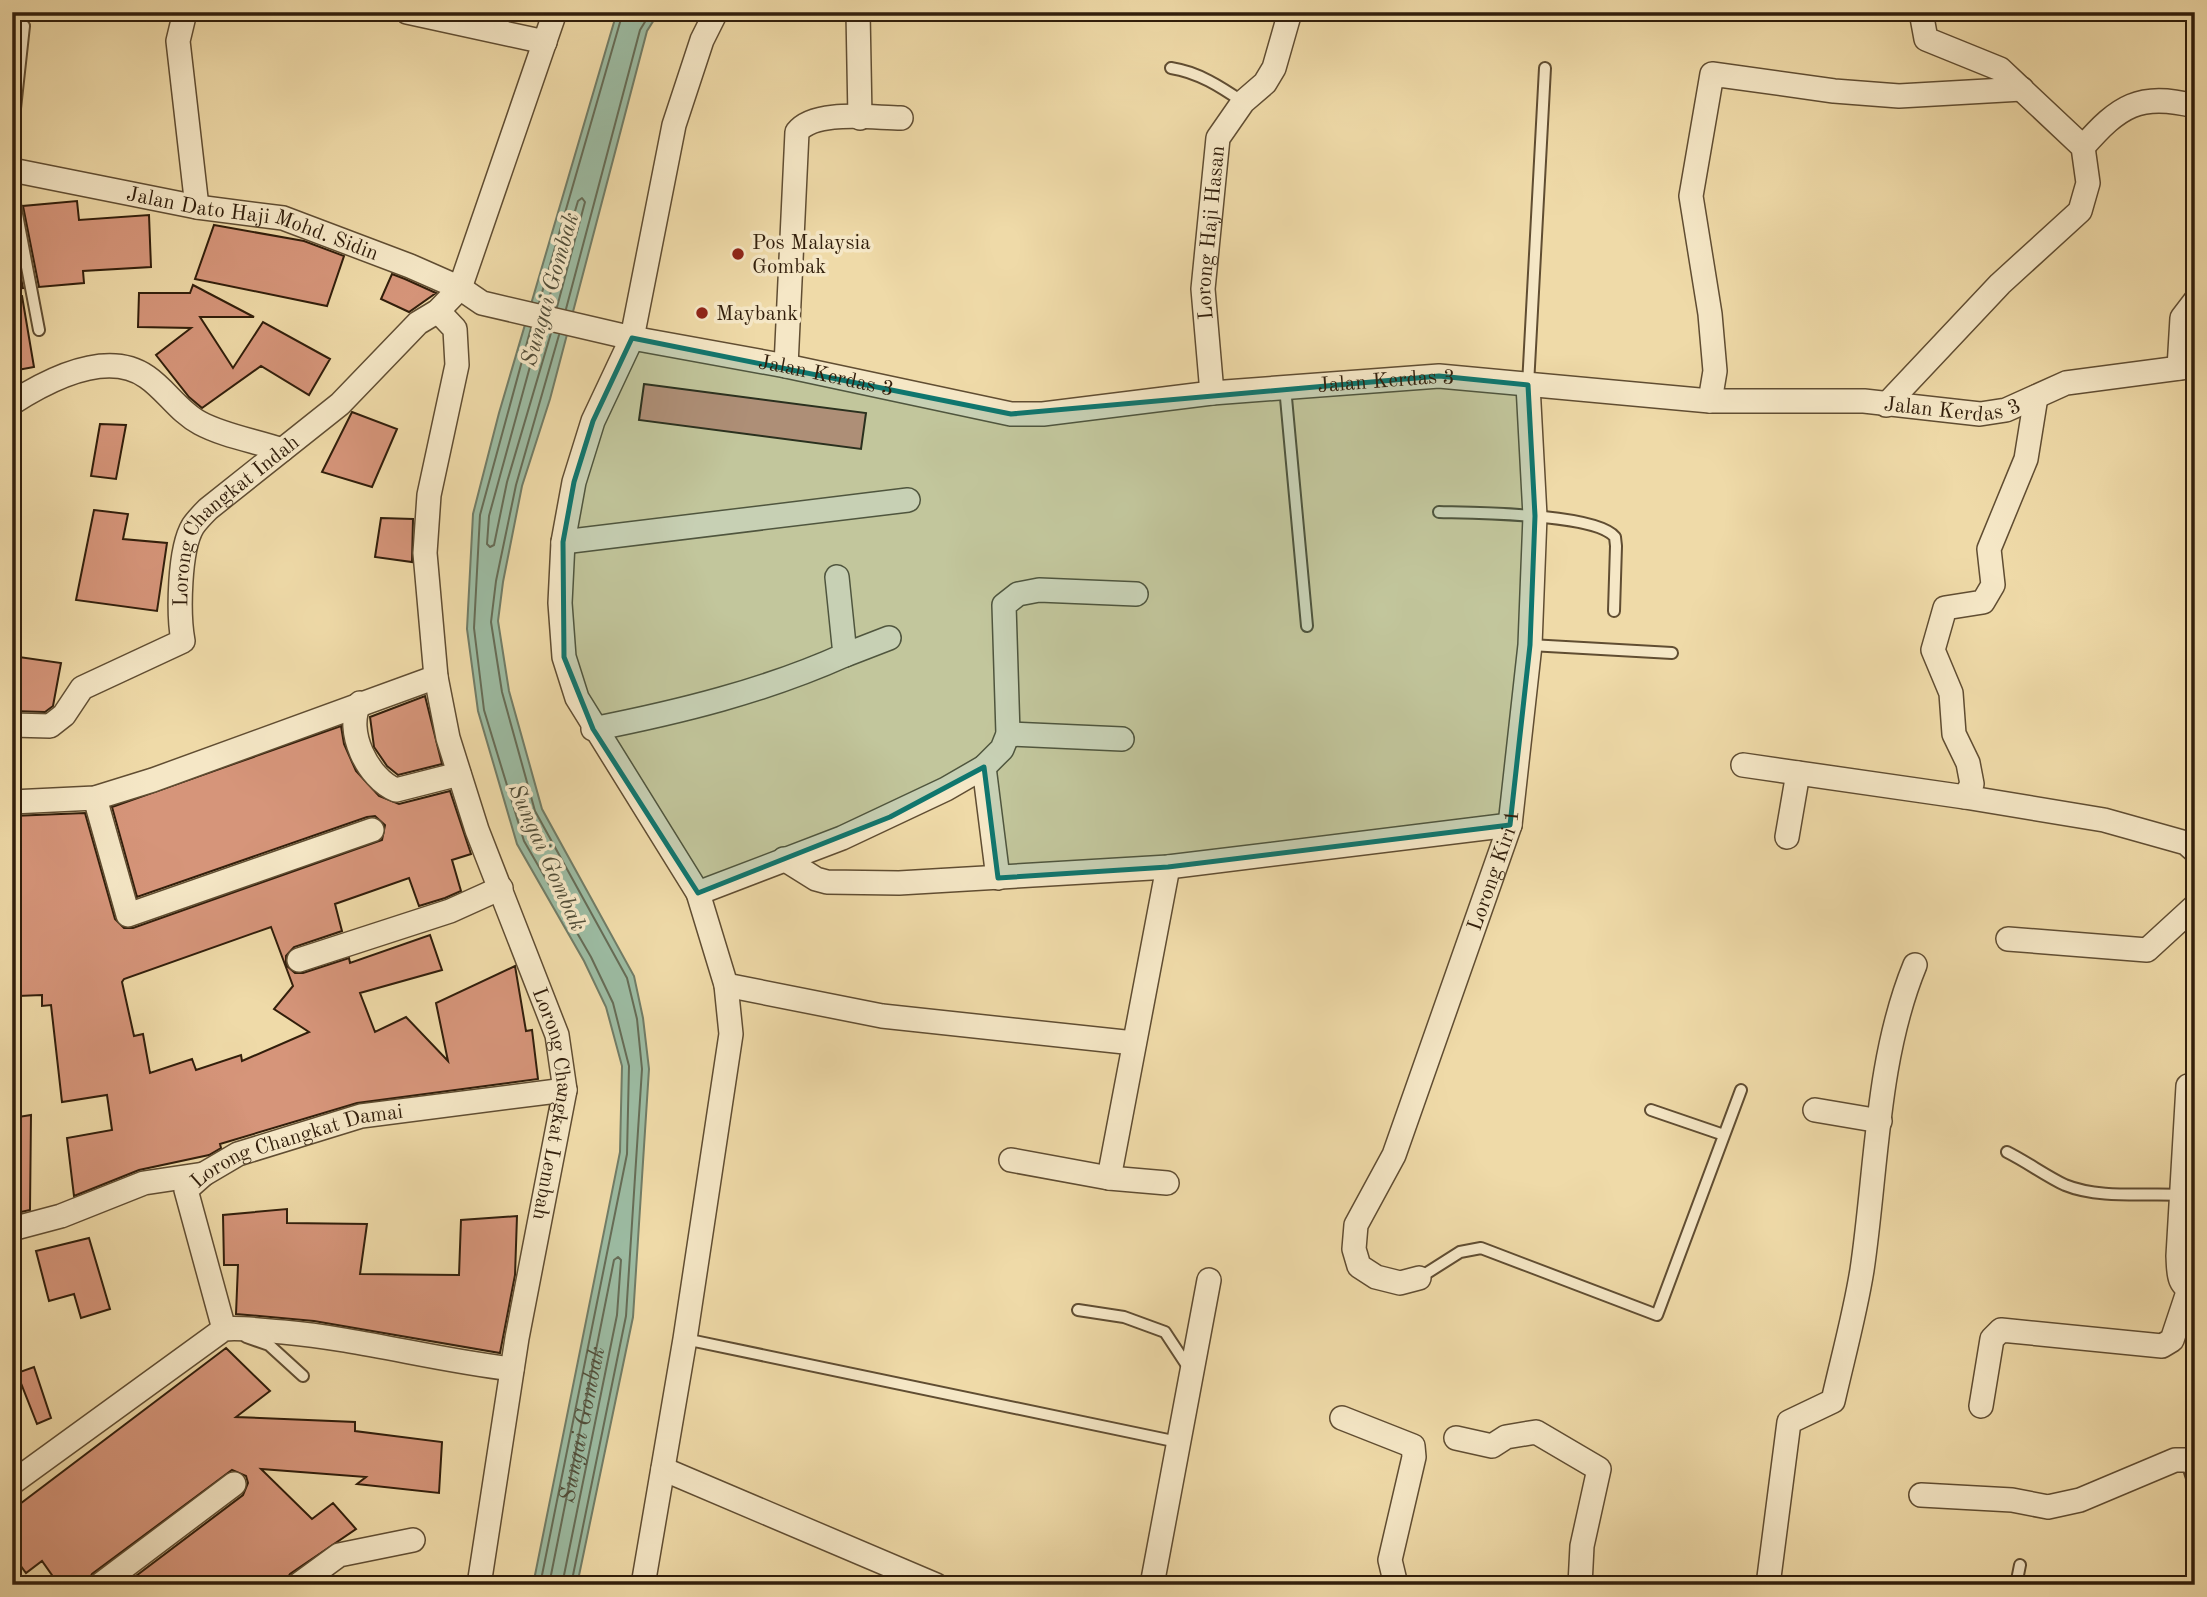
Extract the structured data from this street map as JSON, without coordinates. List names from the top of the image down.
{
  "streets": {
    "street": [
      "Jalan Dato Haji Mohd. Sidin",
      "Lorong Haji Hasan",
      "Jalan Kerdas 3",
      "Lorong Changkat Indah",
      "Lorong Kiri 1",
      "Lorong Changkat Lembah",
      "Lorong Changkat Damai"
    ]
  },
  "crossings": [
    ["Jalan Dato Haji Mohd. Sidin", "Jalan Kerdas 3"],
    ["Jalan Dato Haji Mohd. Sidin", "Lorong Changkat Indah"],
    ["Lorong Haji Hasan", "Jalan Kerdas 3"],
    ["Jalan Kerdas 3", "Lorong Kiri 1"],
    ["Lorong Changkat Indah", "Lorong Changkat Lembah"],
    ["Lorong Changkat Lembah", "Lorong Changkat Damai"]
  ],
  "water": ["Sungai Gombak"],
  "places": ["Pos Malaysia Gombak", "Maybank"]
}
